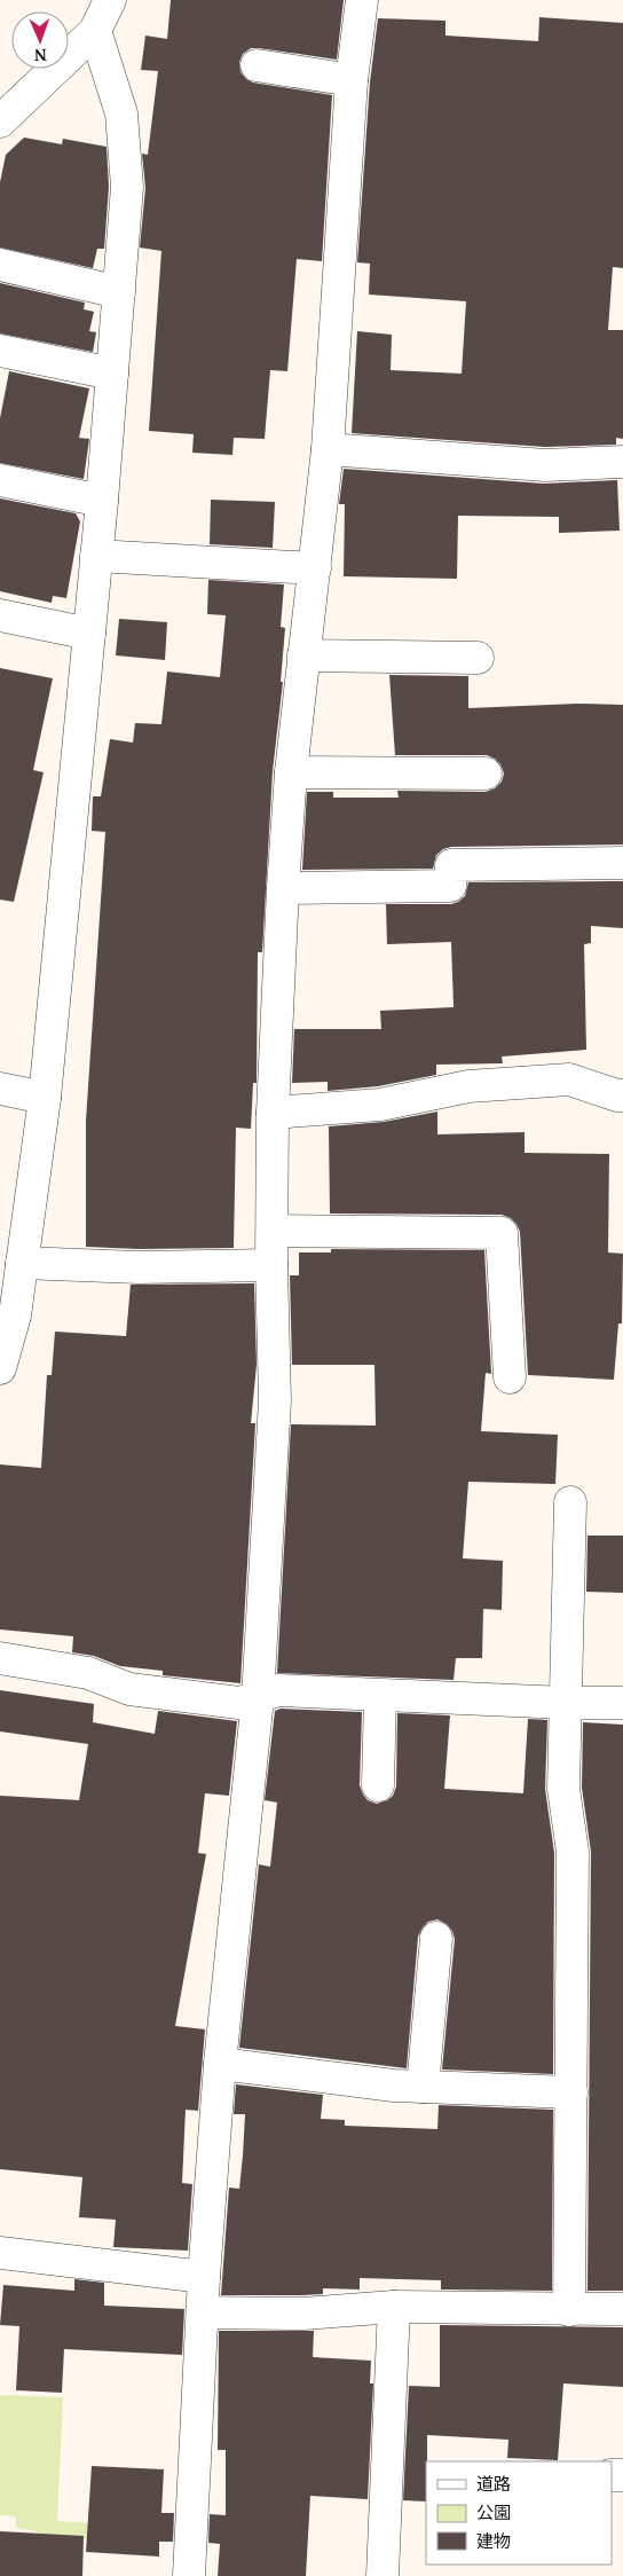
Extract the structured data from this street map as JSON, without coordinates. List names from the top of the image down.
{
  "legend": ["道路", "公園", "建物"],
  "north": "bottom"
}
